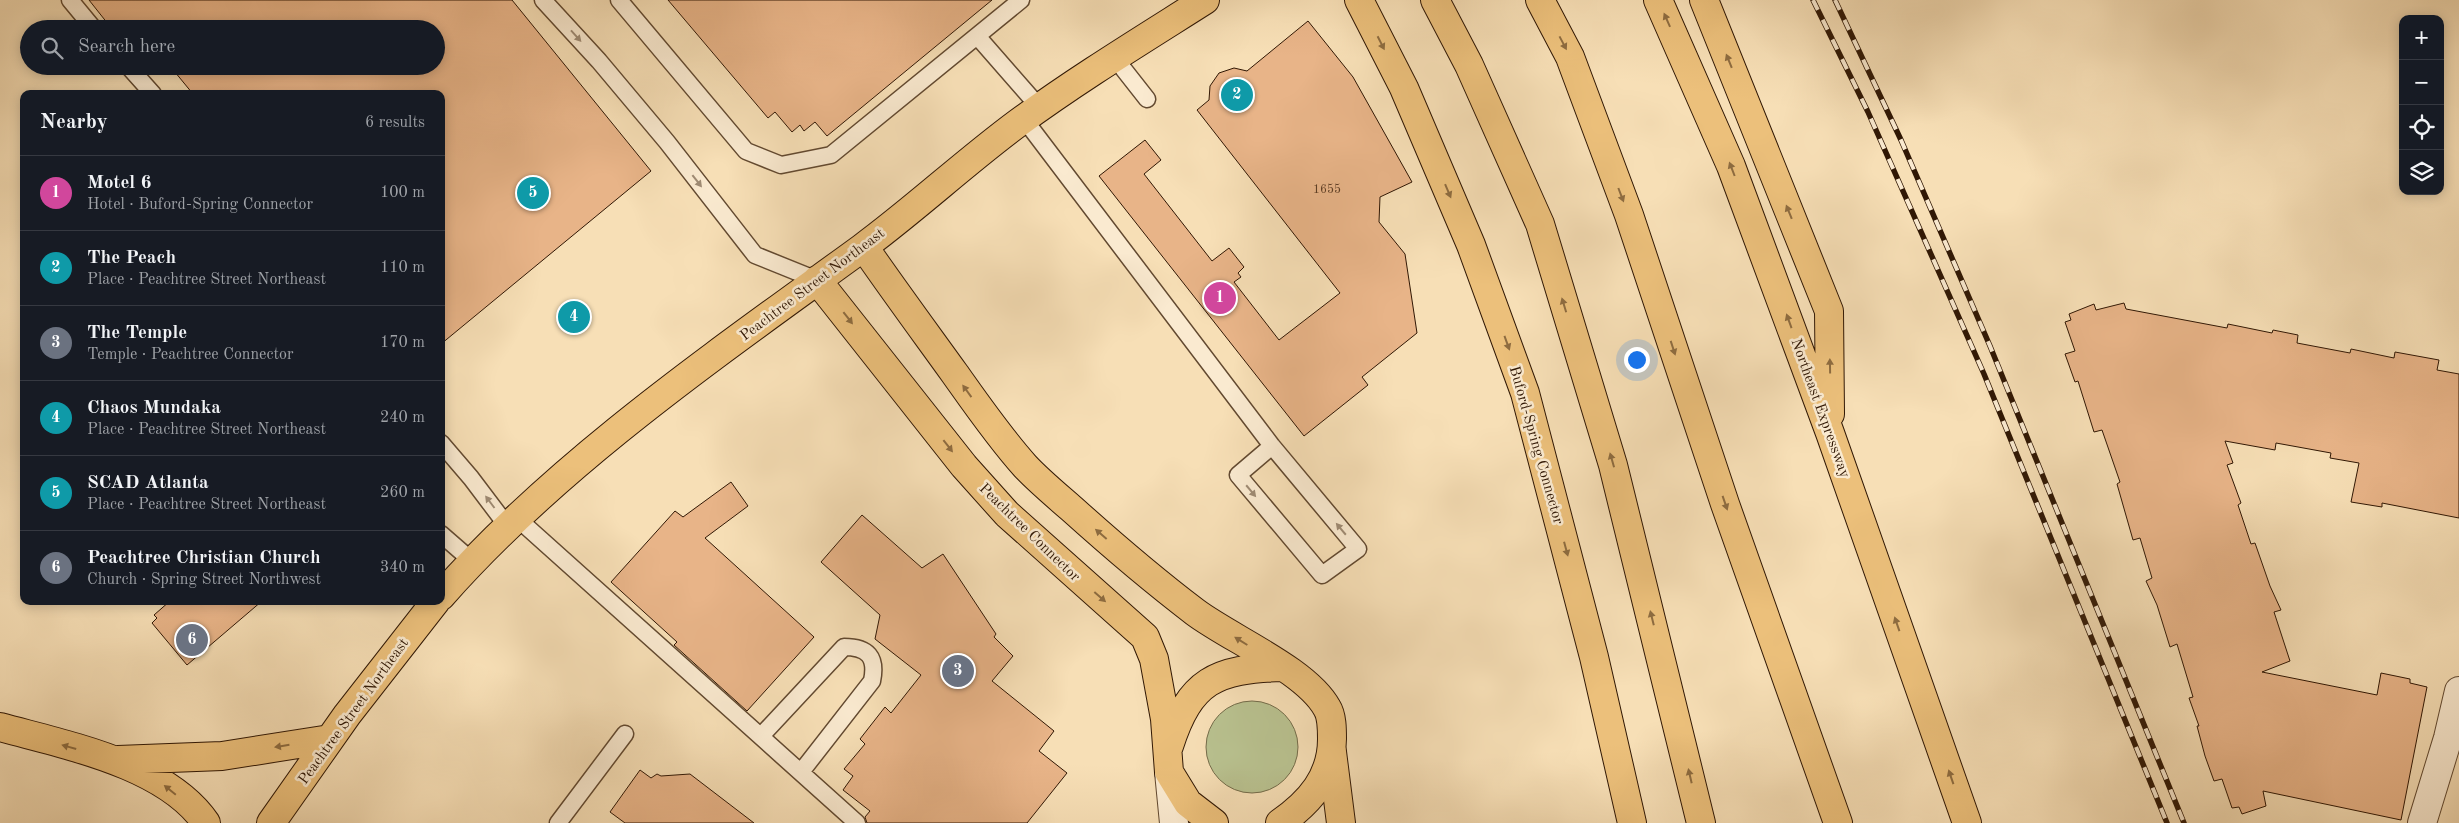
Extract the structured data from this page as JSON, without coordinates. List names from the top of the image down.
{
  "streets": {
    "main road": [
      "Peachtree Street Northeast",
      "Northeast Expressway",
      "Buford-Spring Connector",
      "Peachtree Connector"
    ]
  },
  "crossings": [
    ["Peachtree Street Northeast", "Peachtree Connector"]
  ],
  "house_numbers": ["1655"],
  "page": {
    "map_buttons": ["+", "−"],
    "search": "Search here",
    "pins": [
      "2",
      "5",
      "1",
      "4",
      "6",
      "3"
    ],
    "heading": ["Nearby", "6 results"],
    "list": [
      {
        "mark": "1",
        "name": "Motel 6",
        "note": "Hotel · Buford-Spring Connector",
        "value": "100 m"
      },
      {
        "mark": "2",
        "name": "The Peach",
        "note": "Place · Peachtree Street Northeast",
        "value": "110 m"
      },
      {
        "mark": "3",
        "name": "The Temple",
        "note": "Temple · Peachtree Connector",
        "value": "170 m"
      },
      {
        "mark": "4",
        "name": "Chaos Mundaka",
        "note": "Place · Peachtree Street Northeast",
        "value": "240 m"
      },
      {
        "mark": "5",
        "name": "SCAD Atlanta",
        "note": "Place · Peachtree Street Northeast",
        "value": "260 m"
      },
      {
        "mark": "6",
        "name": "Peachtree Christian Church",
        "note": "Church · Spring Street Northwest",
        "value": "340 m"
      }
    ]
  }
}
